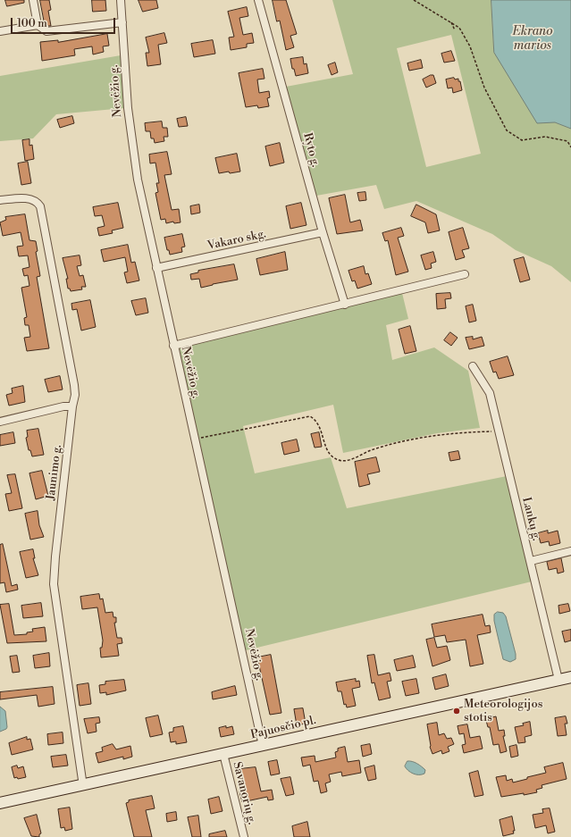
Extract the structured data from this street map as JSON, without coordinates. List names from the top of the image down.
{
  "streets": {
    "main road": ["Pajuosčio pl."],
    "street": [
      "Nevėžio g.",
      "Ryto g.",
      "Vakaro skg.",
      "Jaunimo g.",
      "Lankų g.",
      "Savanorių g."
    ]
  },
  "crossings": [
    ["Nevėžio g.", "Vakaro skg."],
    ["Nevėžio g.", "Pajuosčio pl."],
    ["Ryto g.", "Vakaro skg."],
    ["Jaunimo g.", "Pajuosčio pl."],
    ["Lankų g.", "Pajuosčio pl."],
    ["Pajuosčio pl.", "Savanorių g."]
  ],
  "water": ["Ekrano marios"],
  "places": ["Meteorologijos stotis"],
  "scale_bar": "100 m"
}
